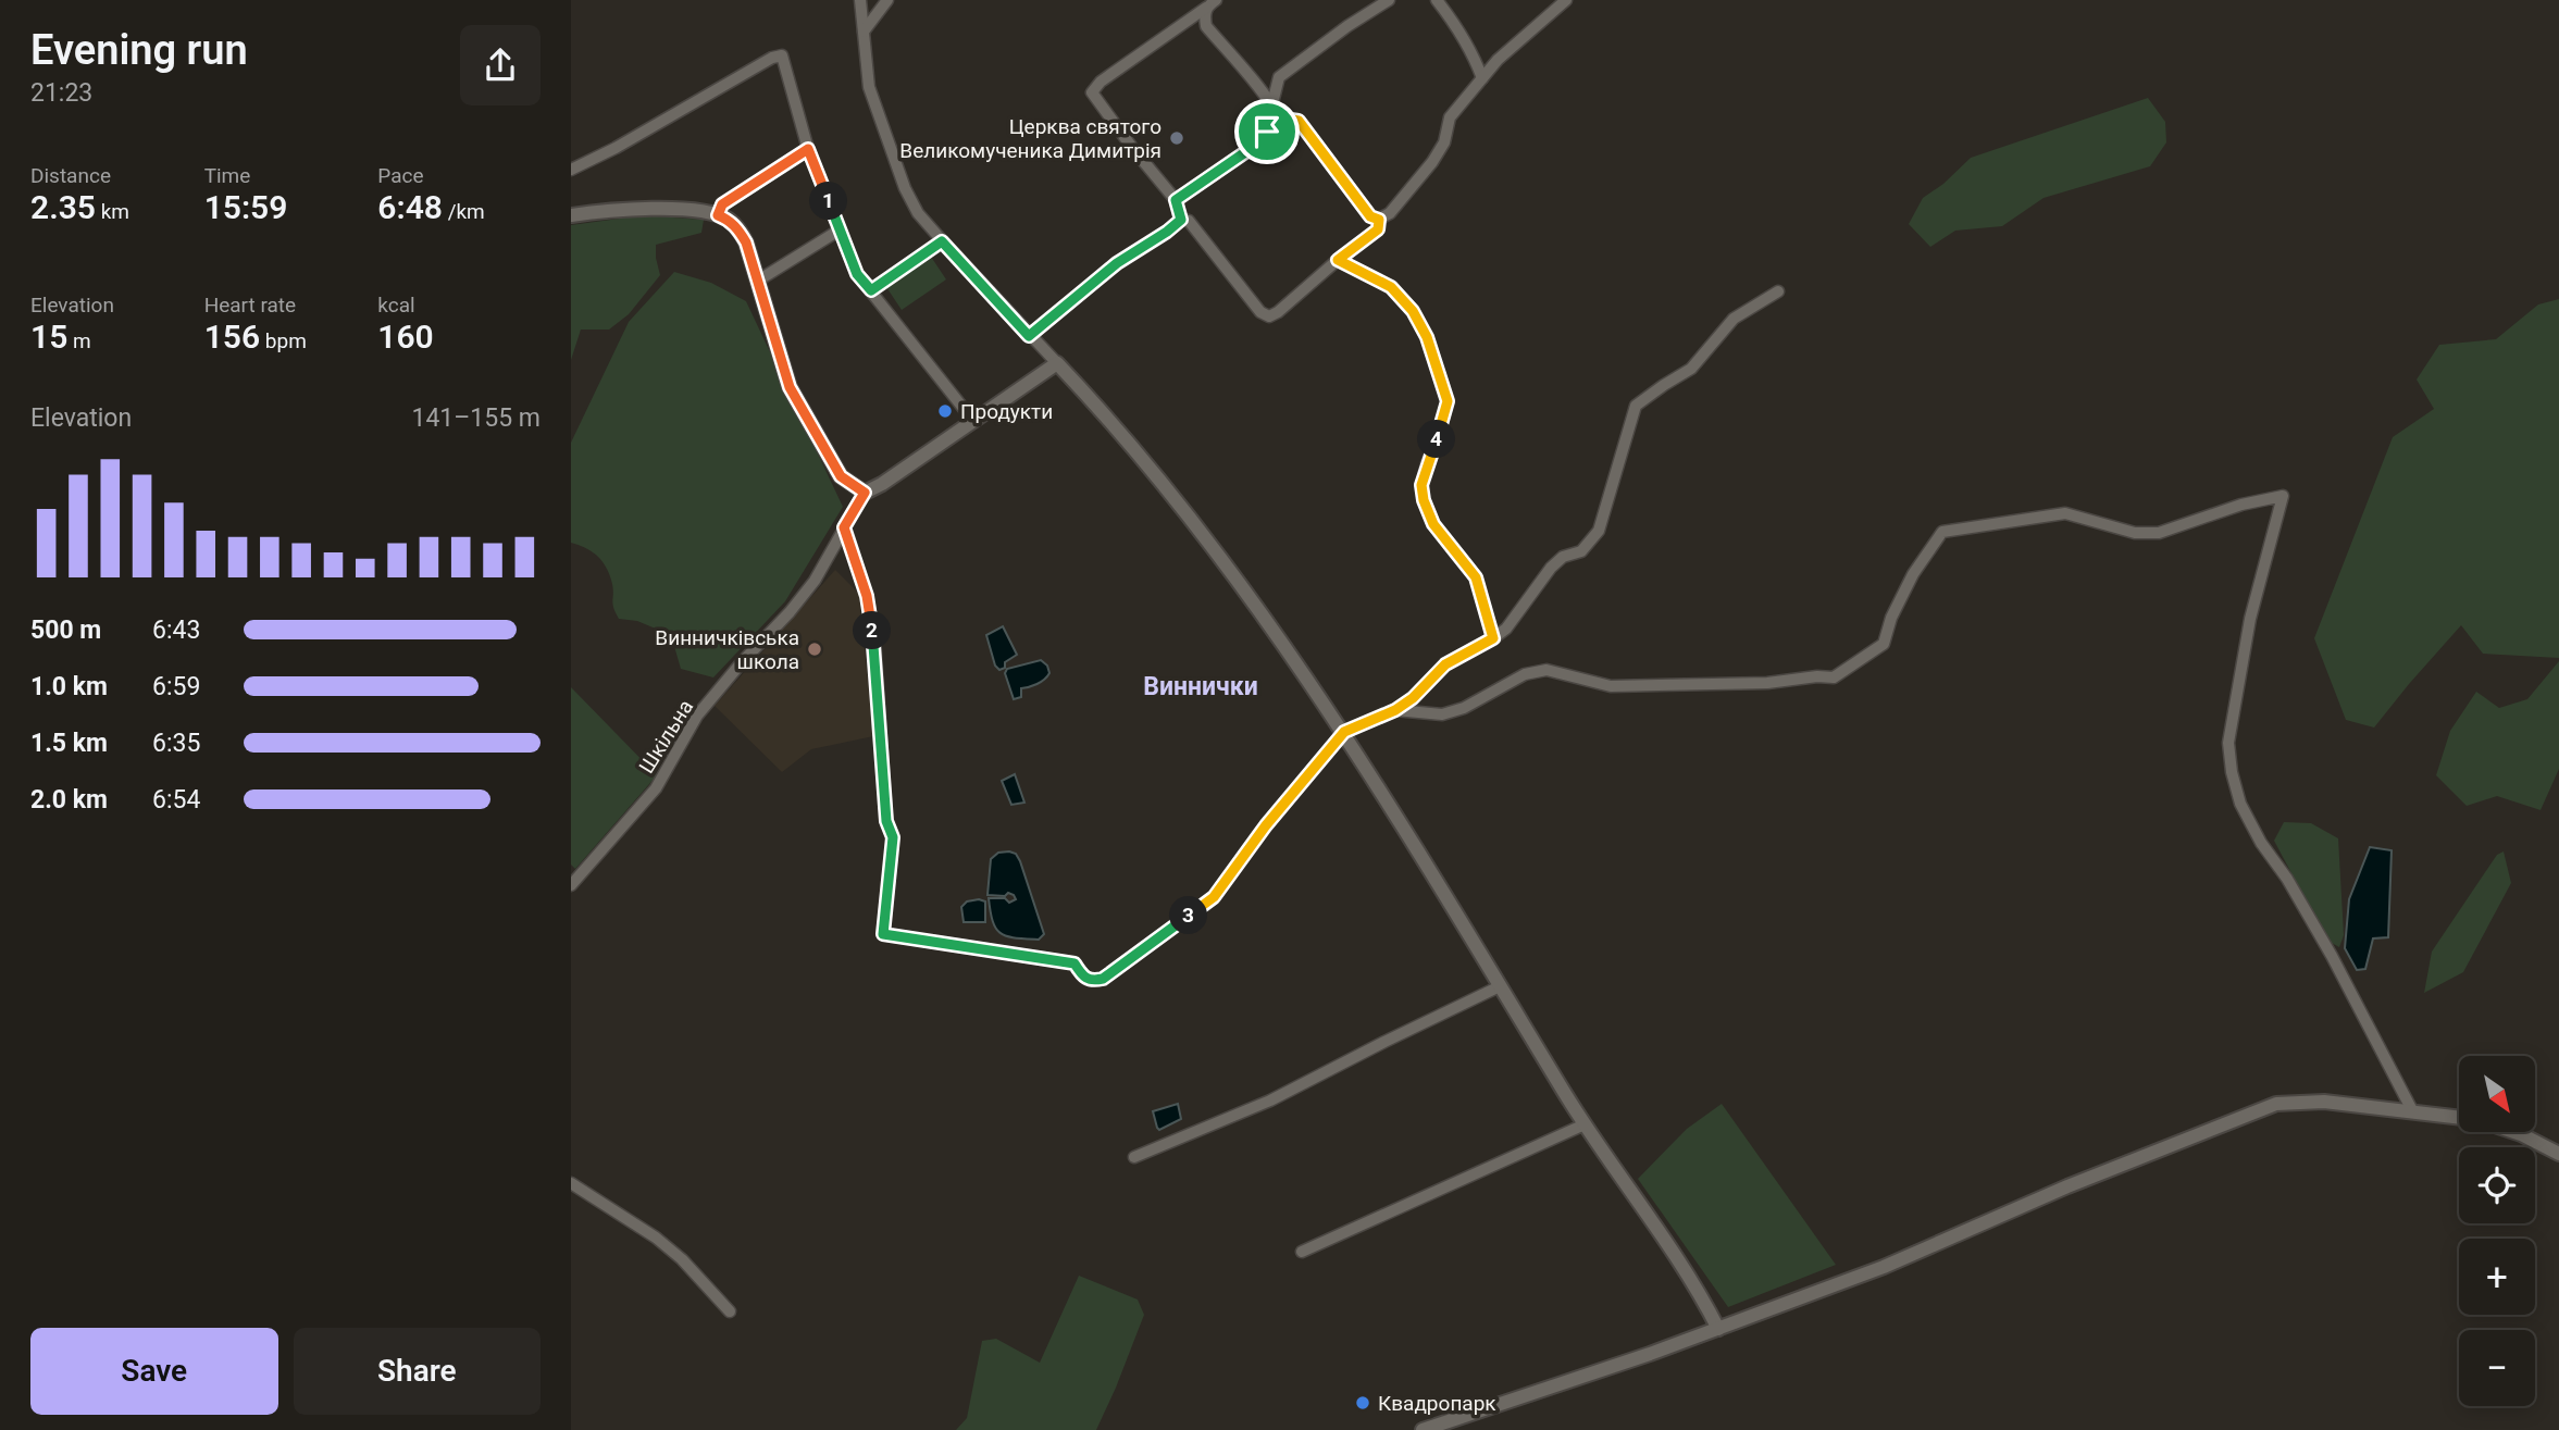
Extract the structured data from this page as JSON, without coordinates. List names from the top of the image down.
{
  "streets": {
    "street": ["Шкільна"]
  },
  "districts": ["Виннички"],
  "places": [
    "Церква святого Великомученика Димитрія",
    "Продукти",
    "Винничківська школа",
    "Квадропарк"
  ],
  "north": "bottom right",
  "page": {
    "heading": ["Evening run", "21:23"],
    "stats": [
      ["Distance", "2.35 km"],
      ["Time", "15:59"],
      ["Pace", "6:48 /km"],
      ["Elevation", "15 m"],
      ["Heart rate", "156 bpm"],
      ["kcal", "160"]
    ],
    "pins": [
      "1",
      "4",
      "2",
      "3"
    ],
    "chart": ["Elevation", "141–155 m"],
    "list": [
      {
        "name": "500 m",
        "note": "6:43"
      },
      {
        "name": "1.0 km",
        "note": "6:59"
      },
      {
        "name": "1.5 km",
        "note": "6:35"
      },
      {
        "name": "2.0 km",
        "note": "6:54"
      }
    ],
    "map_buttons": ["+", "−"],
    "buttons": ["Save", "Share"]
  }
}
